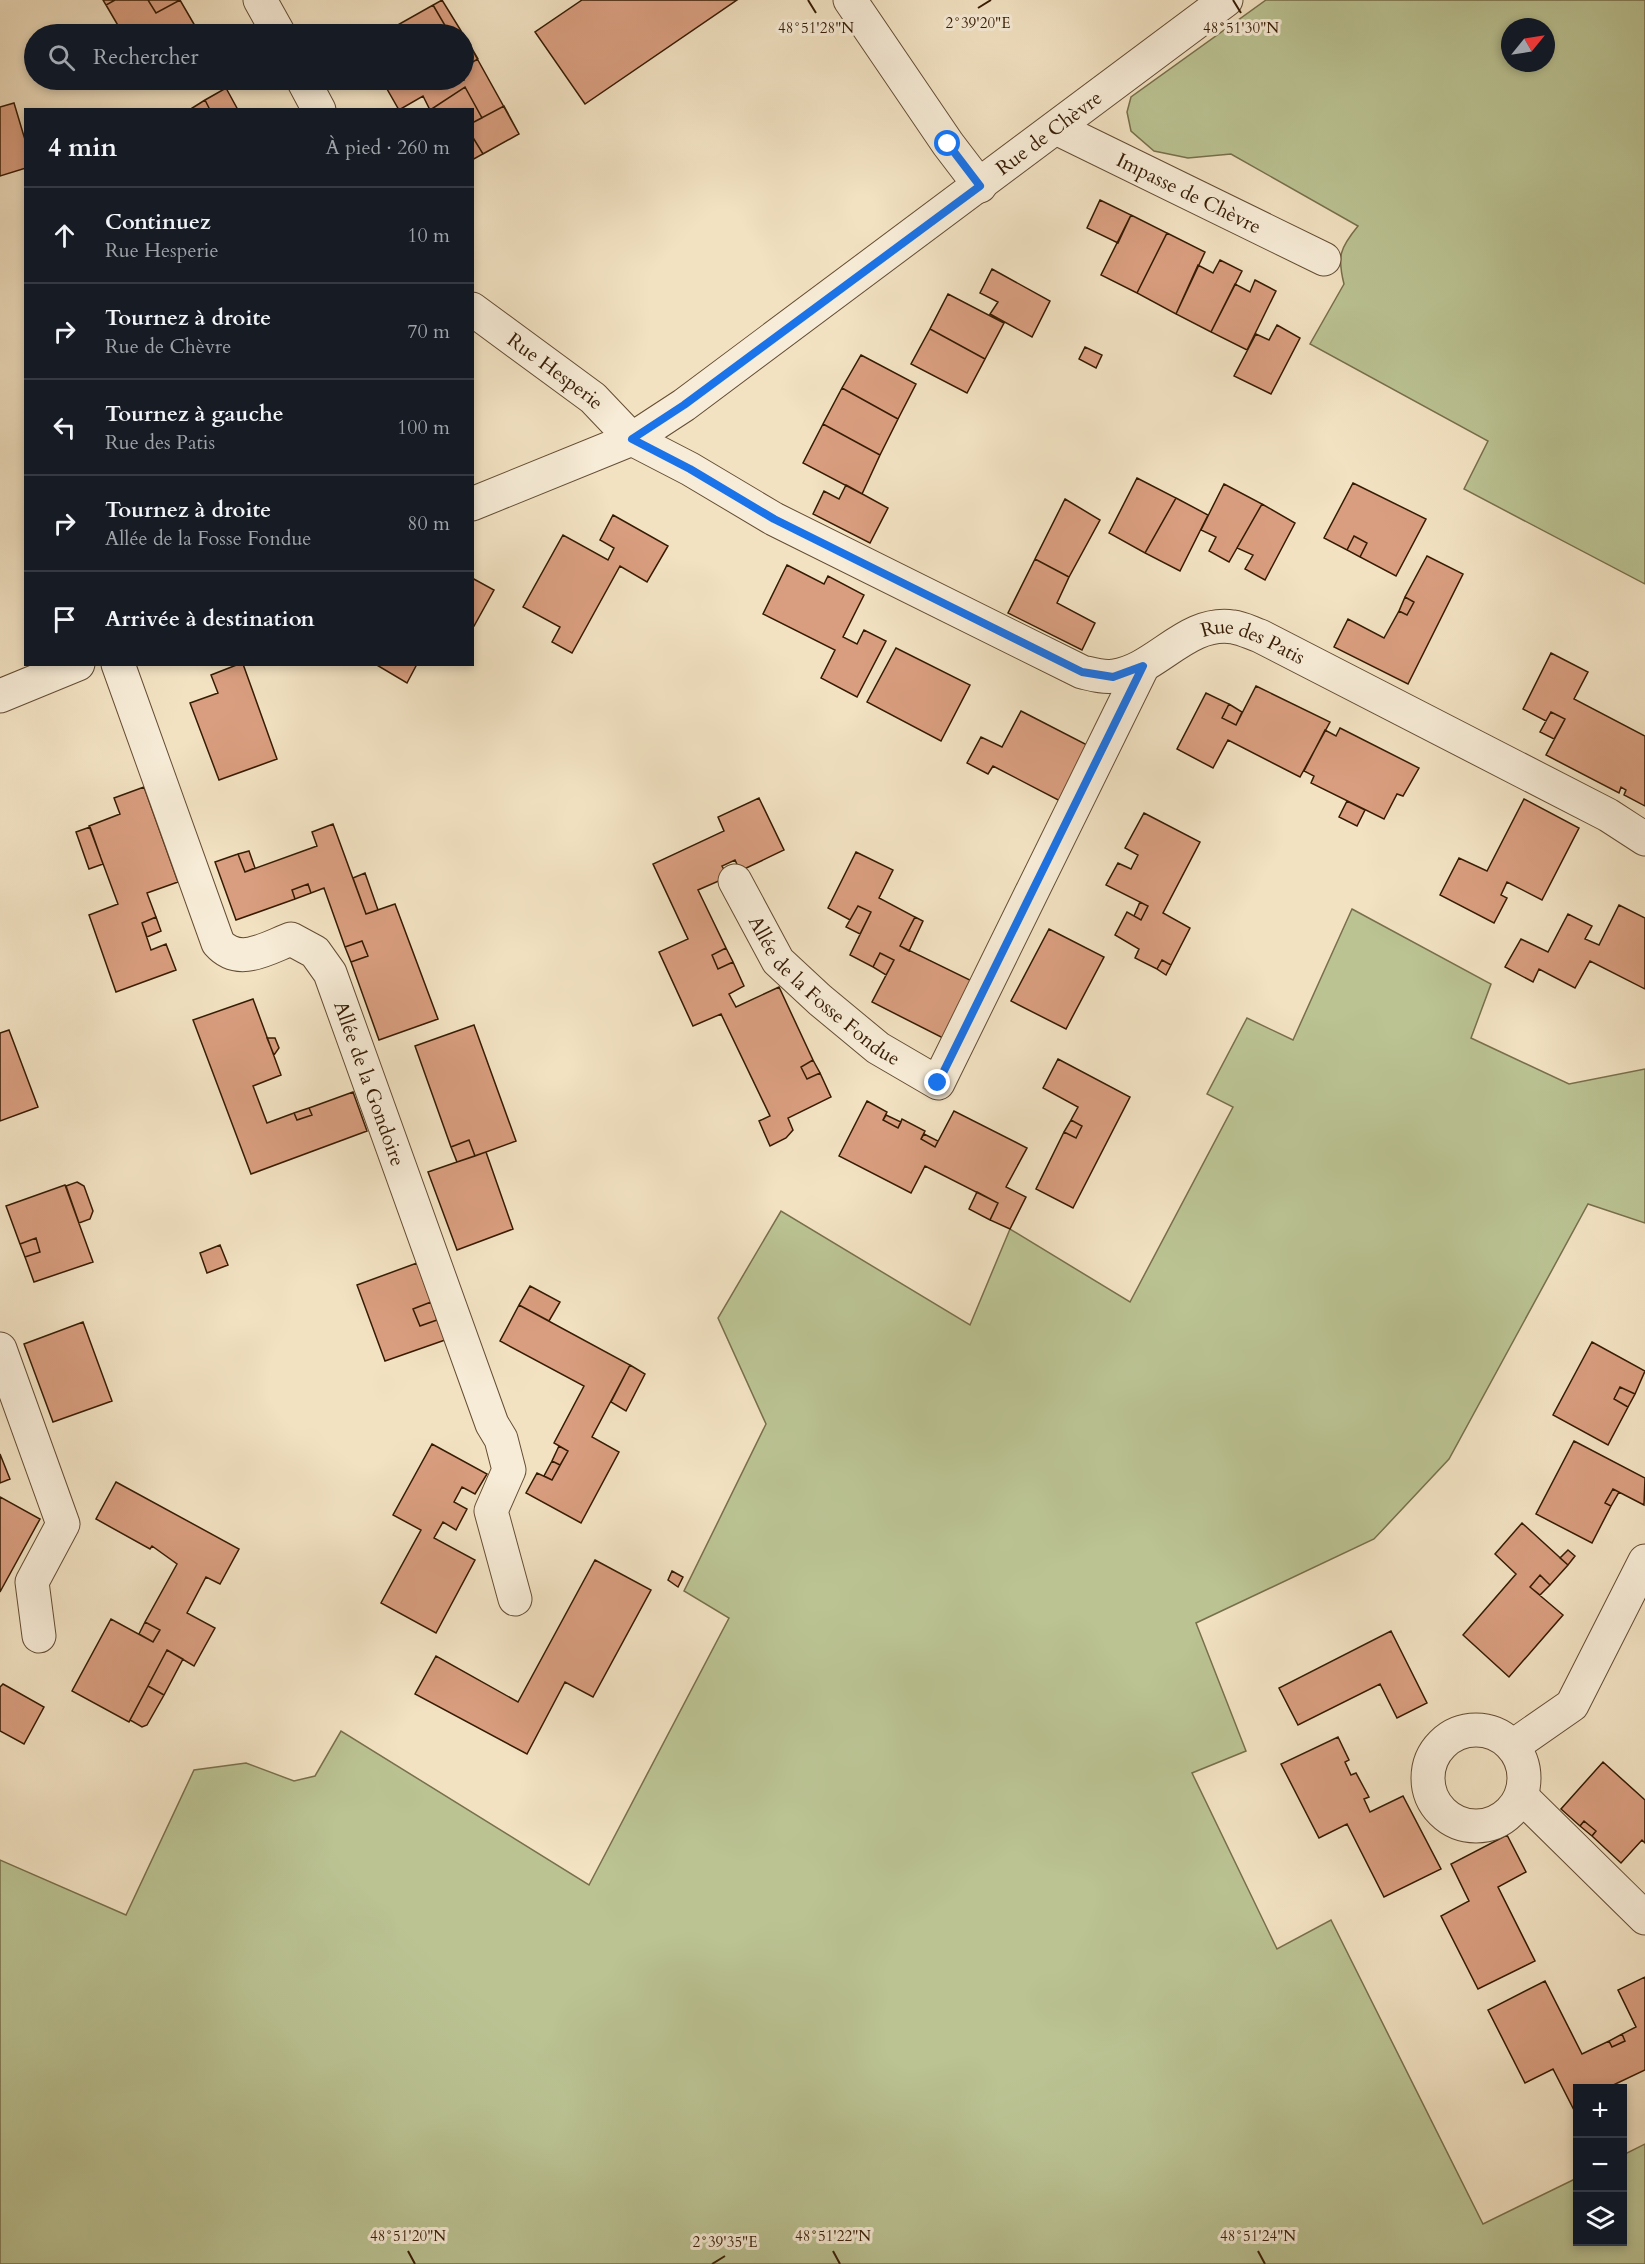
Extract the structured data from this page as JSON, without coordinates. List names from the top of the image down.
{
  "streets": {
    "street": [
      "Rue de Chèvre",
      "Impasse de Chèvre",
      "Rue Hesperie",
      "Rue des Patis",
      "Allée de la Fosse Fondue",
      "Allée de la Gondoire"
    ]
  },
  "crossings": [
    ["Rue de Chèvre", "Impasse de Chèvre"],
    ["Rue de Chèvre", "Rue Hesperie"],
    ["Rue de Chèvre", "Rue des Patis"],
    ["Rue Hesperie", "Rue des Patis"],
    ["Rue des Patis", "Allée de la Fosse Fondue"]
  ],
  "north": "top right",
  "page": {
    "search": "Rechercher",
    "heading": ["4 min", "À pied · 260 m"],
    "list": [
      ["Continuez", "Rue Hesperie", "10 m"],
      ["Tournez à droite", "Rue de Chèvre", "70 m"],
      ["Tournez à gauche", "Rue des Patis", "100 m"],
      ["Tournez à droite", "Allée de la Fosse Fondue", "80 m"],
      "Arrivée à destination"
    ],
    "map_buttons": ["+", "−"]
  },
  "coordinates": [
    "2°39'20\"E",
    "48°51'28\"N",
    "48°51'30\"N",
    "48°51'20\"N",
    "48°51'22\"N",
    "48°51'24\"N",
    "2°39'35\"E"
  ]
}
